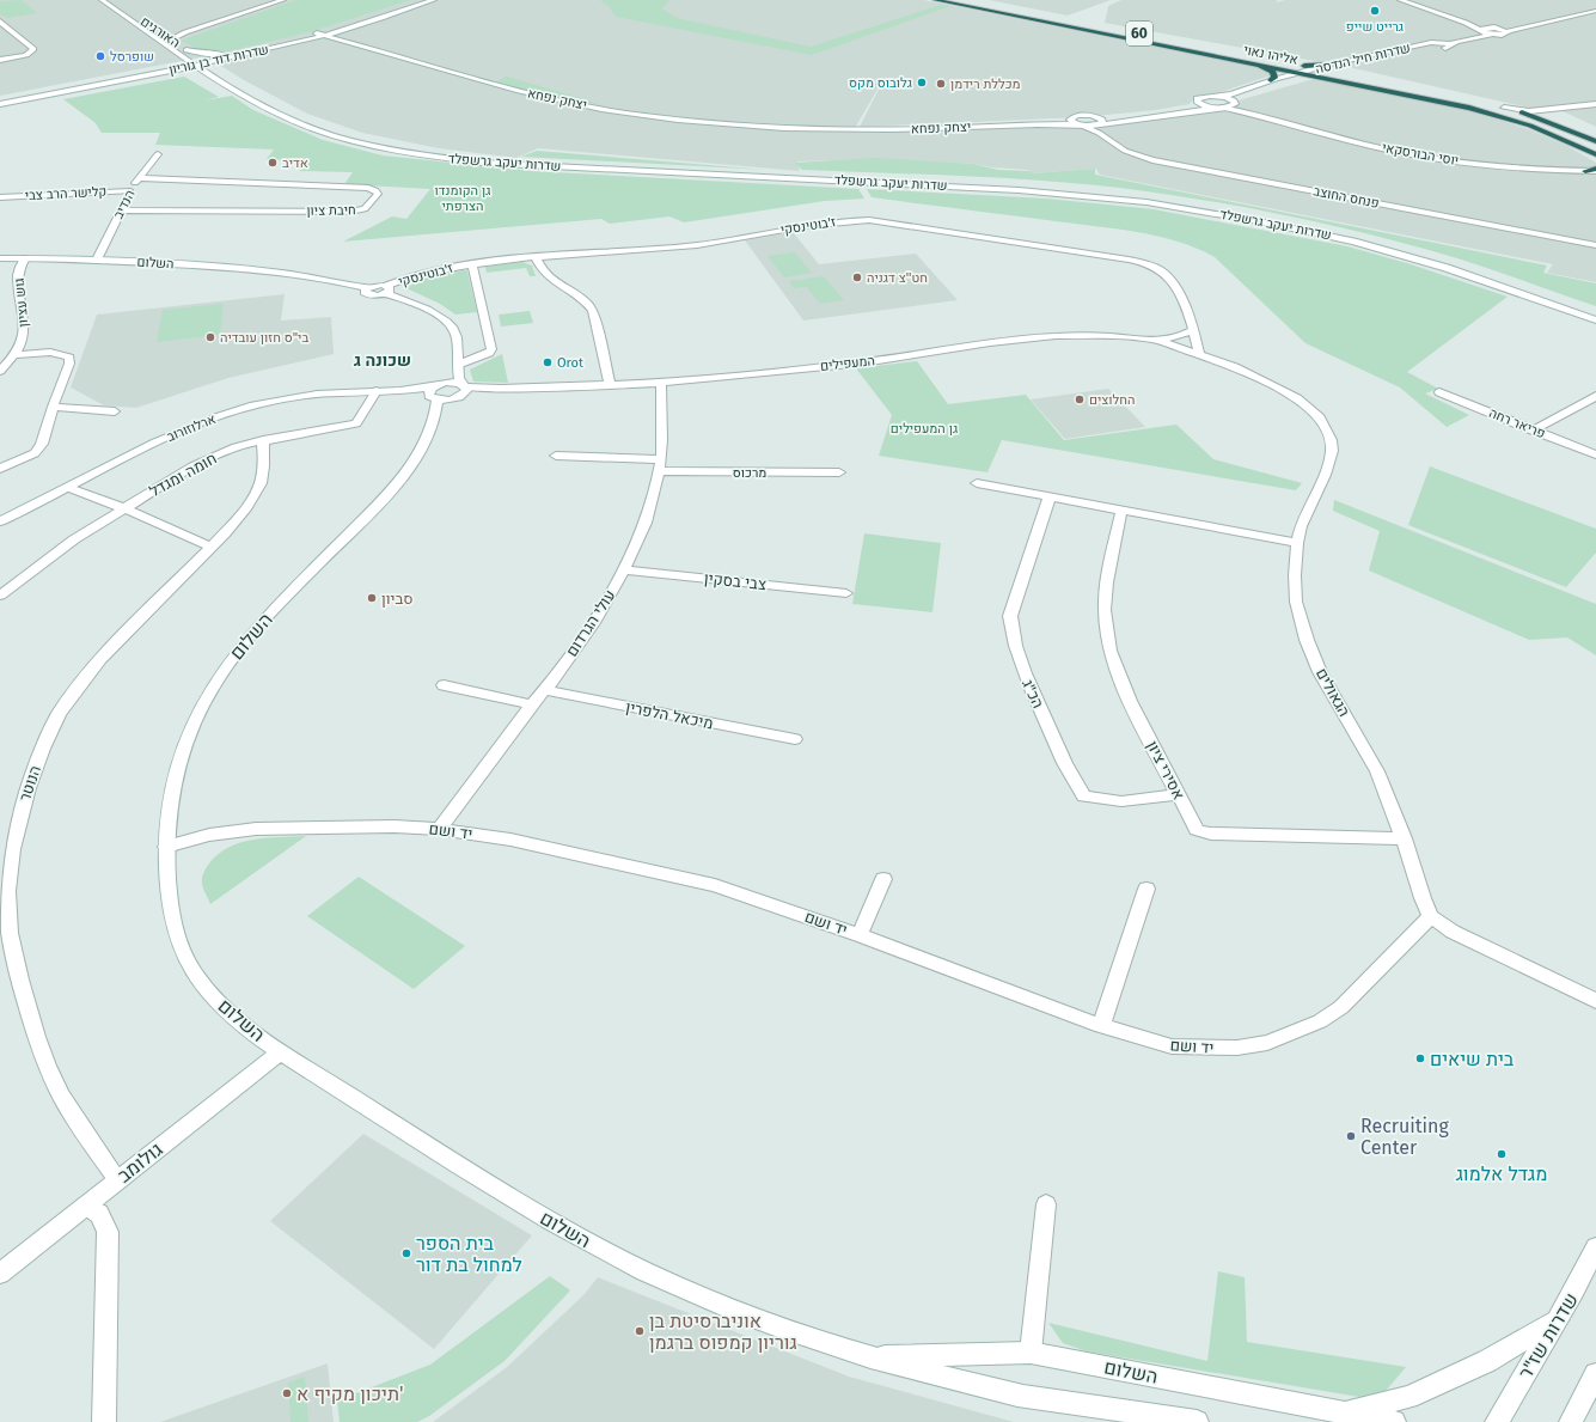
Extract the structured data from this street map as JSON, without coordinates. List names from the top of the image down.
{
  "streets": {
    "highway": ["60", "אליהו נאוי"],
    "street": [
      "האורגים",
      "שדרות חיל הנדסה",
      "שדרות דוד בן גוריון",
      "יצחק נפחא",
      "יוסי הבורסקאי",
      "שדרות יעקב גרשפלד",
      "קלישר הרב צבי",
      "פנחס החוצב",
      "הנדיב",
      "חיבת ציון",
      "ז'בוטינסקי",
      "השלום",
      "גוש עציון",
      "המעפילים",
      "פריאר רחה",
      "ארלוזורוב",
      "מרכוס",
      "חומה ומגדל",
      "צבי בסקין",
      "עולי הגרדום",
      "הגאולים",
      "הכ\"ג",
      "מיכאל הלפרין",
      "אסירי ציון",
      "הנוטר",
      "יד ושם",
      "גולומב",
      "שדרות שז\"ר"
    ]
  },
  "crossings": [
    ["האורגים", "שדרות דוד בן גוריון"],
    ["האורגים", "שדרות יעקב גרשפלד"],
    ["אליהו נאוי", "שדרות חיל הנדסה"],
    ["שדרות דוד בן גוריון", "יצחק נפחא"],
    ["שדרות דוד בן גוריון", "שדרות יעקב גרשפלד"],
    ["יצחק נפחא", "פנחס החוצב"],
    ["קלישר הרב צבי", "הנדיב"],
    ["הנדיב", "חיבת ציון"],
    ["הנדיב", "השלום"],
    ["ז'בוטינסקי", "השלום"],
    ["ז'בוטינסקי", "המעפילים"],
    ["ז'בוטינסקי", "הגאולים"],
    ["השלום", "גוש עציון"],
    ["השלום", "המעפילים"],
    ["השלום", "ארלוזורוב"],
    ["השלום", "יד ושם"],
    ["השלום", "גולומב"],
    ["המעפילים", "ארלוזורוב"],
    ["המעפילים", "עולי הגרדום"],
    ["המעפילים", "הגאולים"],
    ["ארלוזורוב", "חומה ומגדל"],
    ["מרכוס", "עולי הגרדום"],
    ["חומה ומגדל", "הנוטר"],
    ["צבי בסקין", "עולי הגרדום"],
    ["עולי הגרדום", "מיכאל הלפרין"],
    ["עולי הגרדום", "יד ושם"],
    ["הגאולים", "אסירי ציון"],
    ["הגאולים", "יד ושם"],
    ["הכ\"ג", "אסירי ציון"],
    ["הנוטר", "גולומב"]
  ],
  "districts": ["שכונה ג"],
  "parks": ["גן הקומנדו הצרפתי", "גן המעפילים"],
  "places": [
    "גרייט שייפ",
    "שופרסל",
    "גלובוס מקס",
    "מכללת רידמן",
    "אדיב",
    "חט''צ דגניה",
    "בי\"ס חזון עובדיה",
    "Orot",
    "החלוצים",
    "סביון",
    "בית שיאים",
    "Recruiting Center",
    "מגדל אלמוג",
    "בית הספר למחול בת דור",
    "אוניברסיטת בן גוריון קמפוס ברגמן",
    "תיכון מקיף א'"
  ]
}
